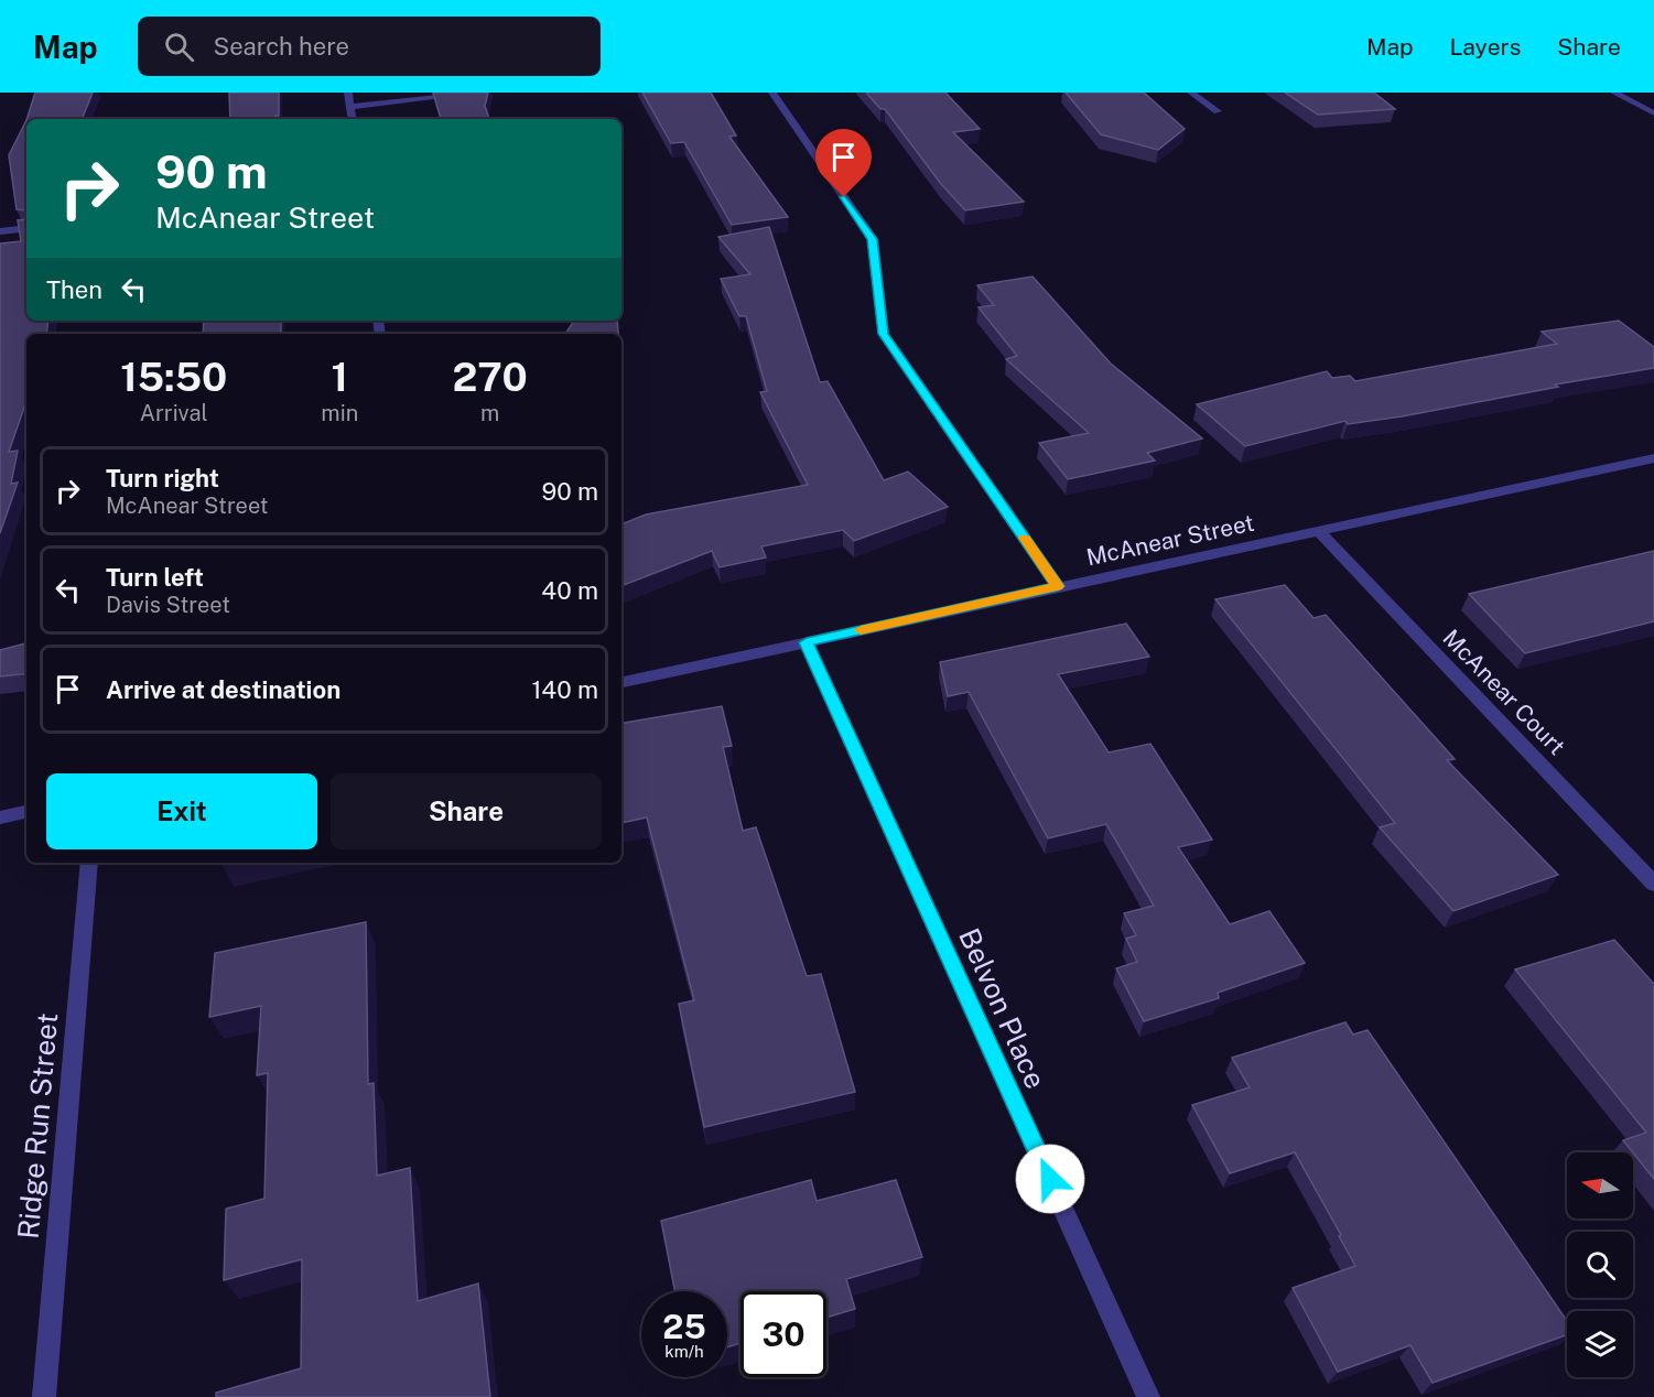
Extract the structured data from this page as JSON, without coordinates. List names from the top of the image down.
{
  "streets": {
    "street": [
      "McAnear Street",
      "McAnear Court",
      "Belvon Place",
      "Ridge Run Street"
    ]
  },
  "crossings": [
    ["McAnear Street", "McAnear Court"],
    ["McAnear Street", "Belvon Place"]
  ],
  "north": "left",
  "page": {
    "header": "Map",
    "search": "Search here",
    "nav": ["Map", "Layers", "Share"],
    "turn": ["90 m", "McAnear Street"],
    "then": "Then",
    "eta": [
      "15:50",
      "Arrival",
      "1",
      "min",
      "270",
      "m"
    ],
    "list": [
      {
        "name": "Turn right",
        "note": "McAnear Street",
        "value": "90 m"
      },
      {
        "name": "Turn left",
        "note": "Davis Street",
        "value": "40 m"
      },
      {
        "name": "Arrive at destination",
        "value": "140 m"
      }
    ],
    "buttons": ["Exit", "Share"],
    "speed": "25 km/h",
    "limit": "30"
  }
}
